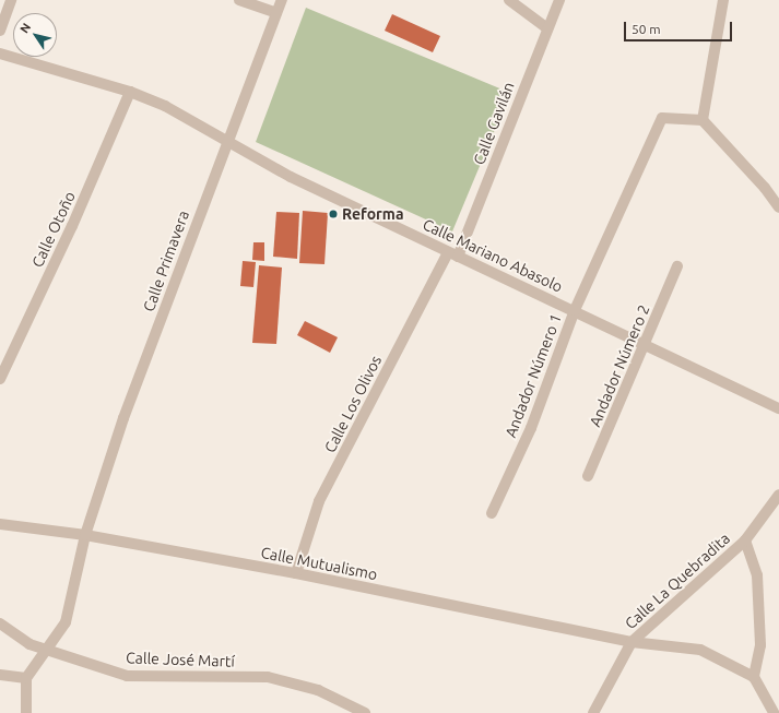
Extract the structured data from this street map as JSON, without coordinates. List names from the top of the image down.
{
  "streets": {
    "street": [
      "Calle Gavilán",
      "Calle Otoño",
      "Calle Mariano Abasolo",
      "Calle Primavera",
      "Andador Número 2",
      "Andador Número 1",
      "Calle Los Olivos",
      "Calle Mutualismo",
      "Calle La Quebradita",
      "Calle José Martí"
    ]
  },
  "crossings": [
    ["Calle Gavilán", "Calle Mariano Abasolo"],
    ["Calle Gavilán", "Calle Los Olivos"],
    ["Calle Otoño", "Calle Mariano Abasolo"],
    ["Calle Mariano Abasolo", "Calle Primavera"],
    ["Calle Mariano Abasolo", "Andador Número 2"],
    ["Calle Mariano Abasolo", "Andador Número 1"],
    ["Calle Mariano Abasolo", "Calle Los Olivos"],
    ["Calle Primavera", "Calle Mutualismo"],
    ["Calle Primavera", "Calle José Martí"],
    ["Calle Los Olivos", "Calle Mutualismo"],
    ["Calle Mutualismo", "Calle La Quebradita"]
  ],
  "places": ["Reforma"],
  "scale_bar": "50 m",
  "north": "top left"
}
